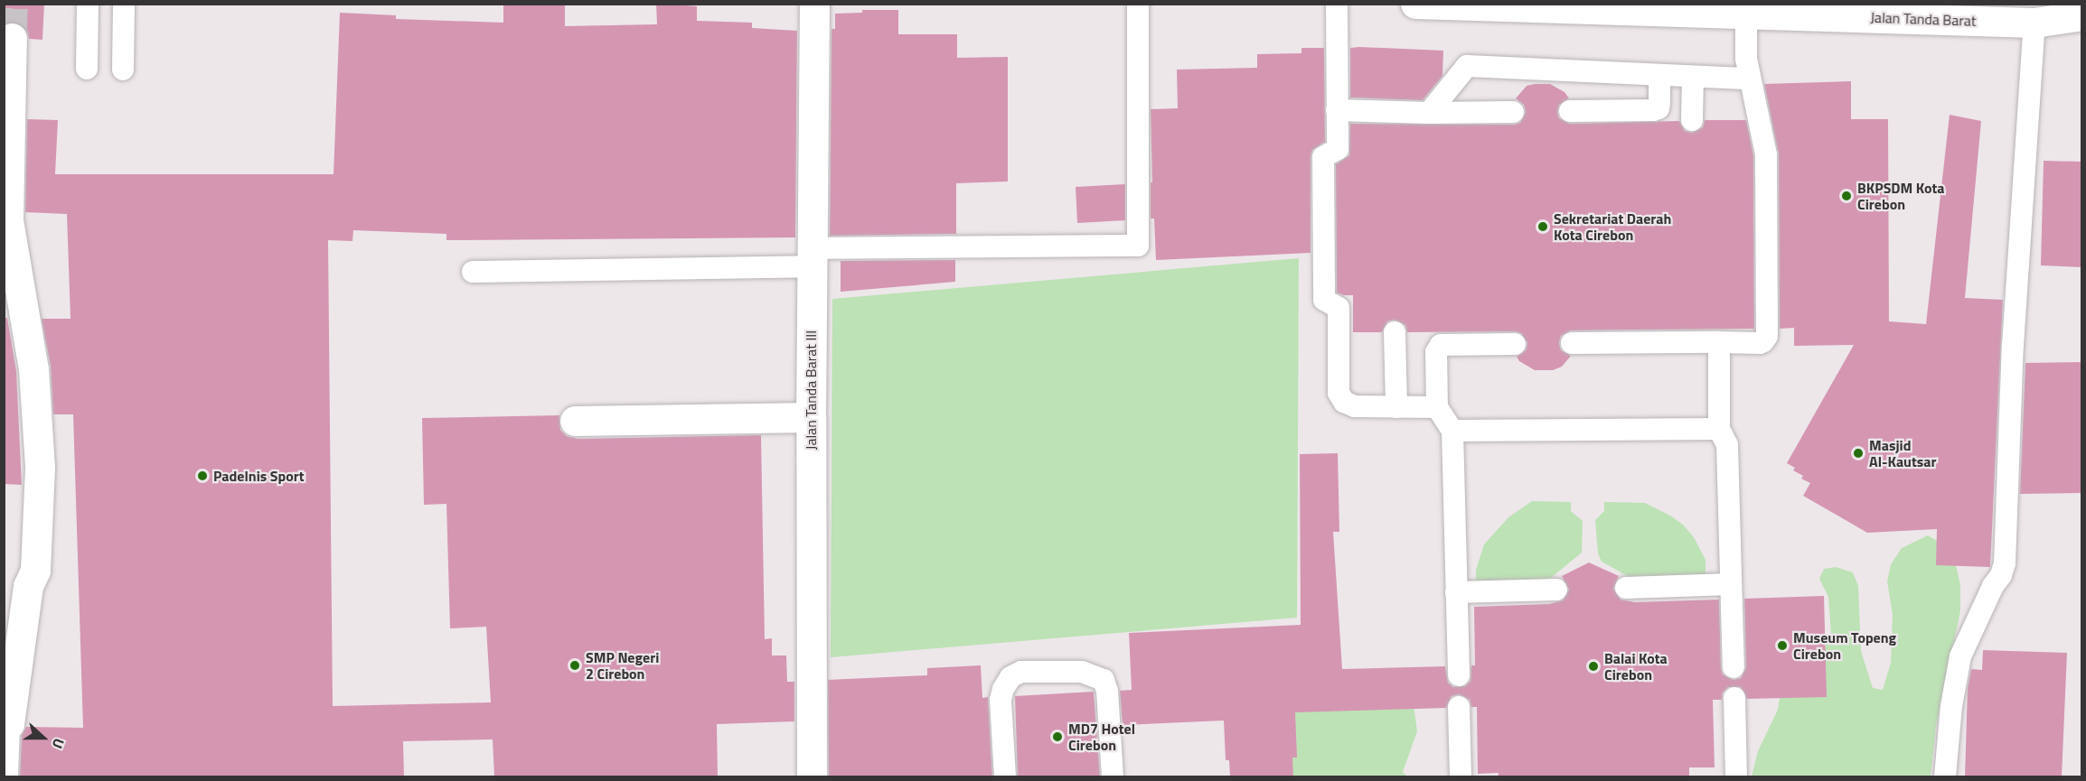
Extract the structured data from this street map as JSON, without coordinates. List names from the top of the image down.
{
  "streets": {
    "street": ["Jalan Tanda Barat", "Jalan Tanda Barat III"]
  },
  "places": [
    "BKPSDM Kota Cirebon",
    "Sekretariat Daerah Kota Cirebon",
    "Masjid Al-Kautsar",
    "Padelnis Sport",
    "Museum Topeng Cirebon",
    "SMP Negeri 2 Cirebon",
    "Balai Kota Cirebon",
    "MD7 Hotel Cirebon"
  ],
  "north": "right"
}
